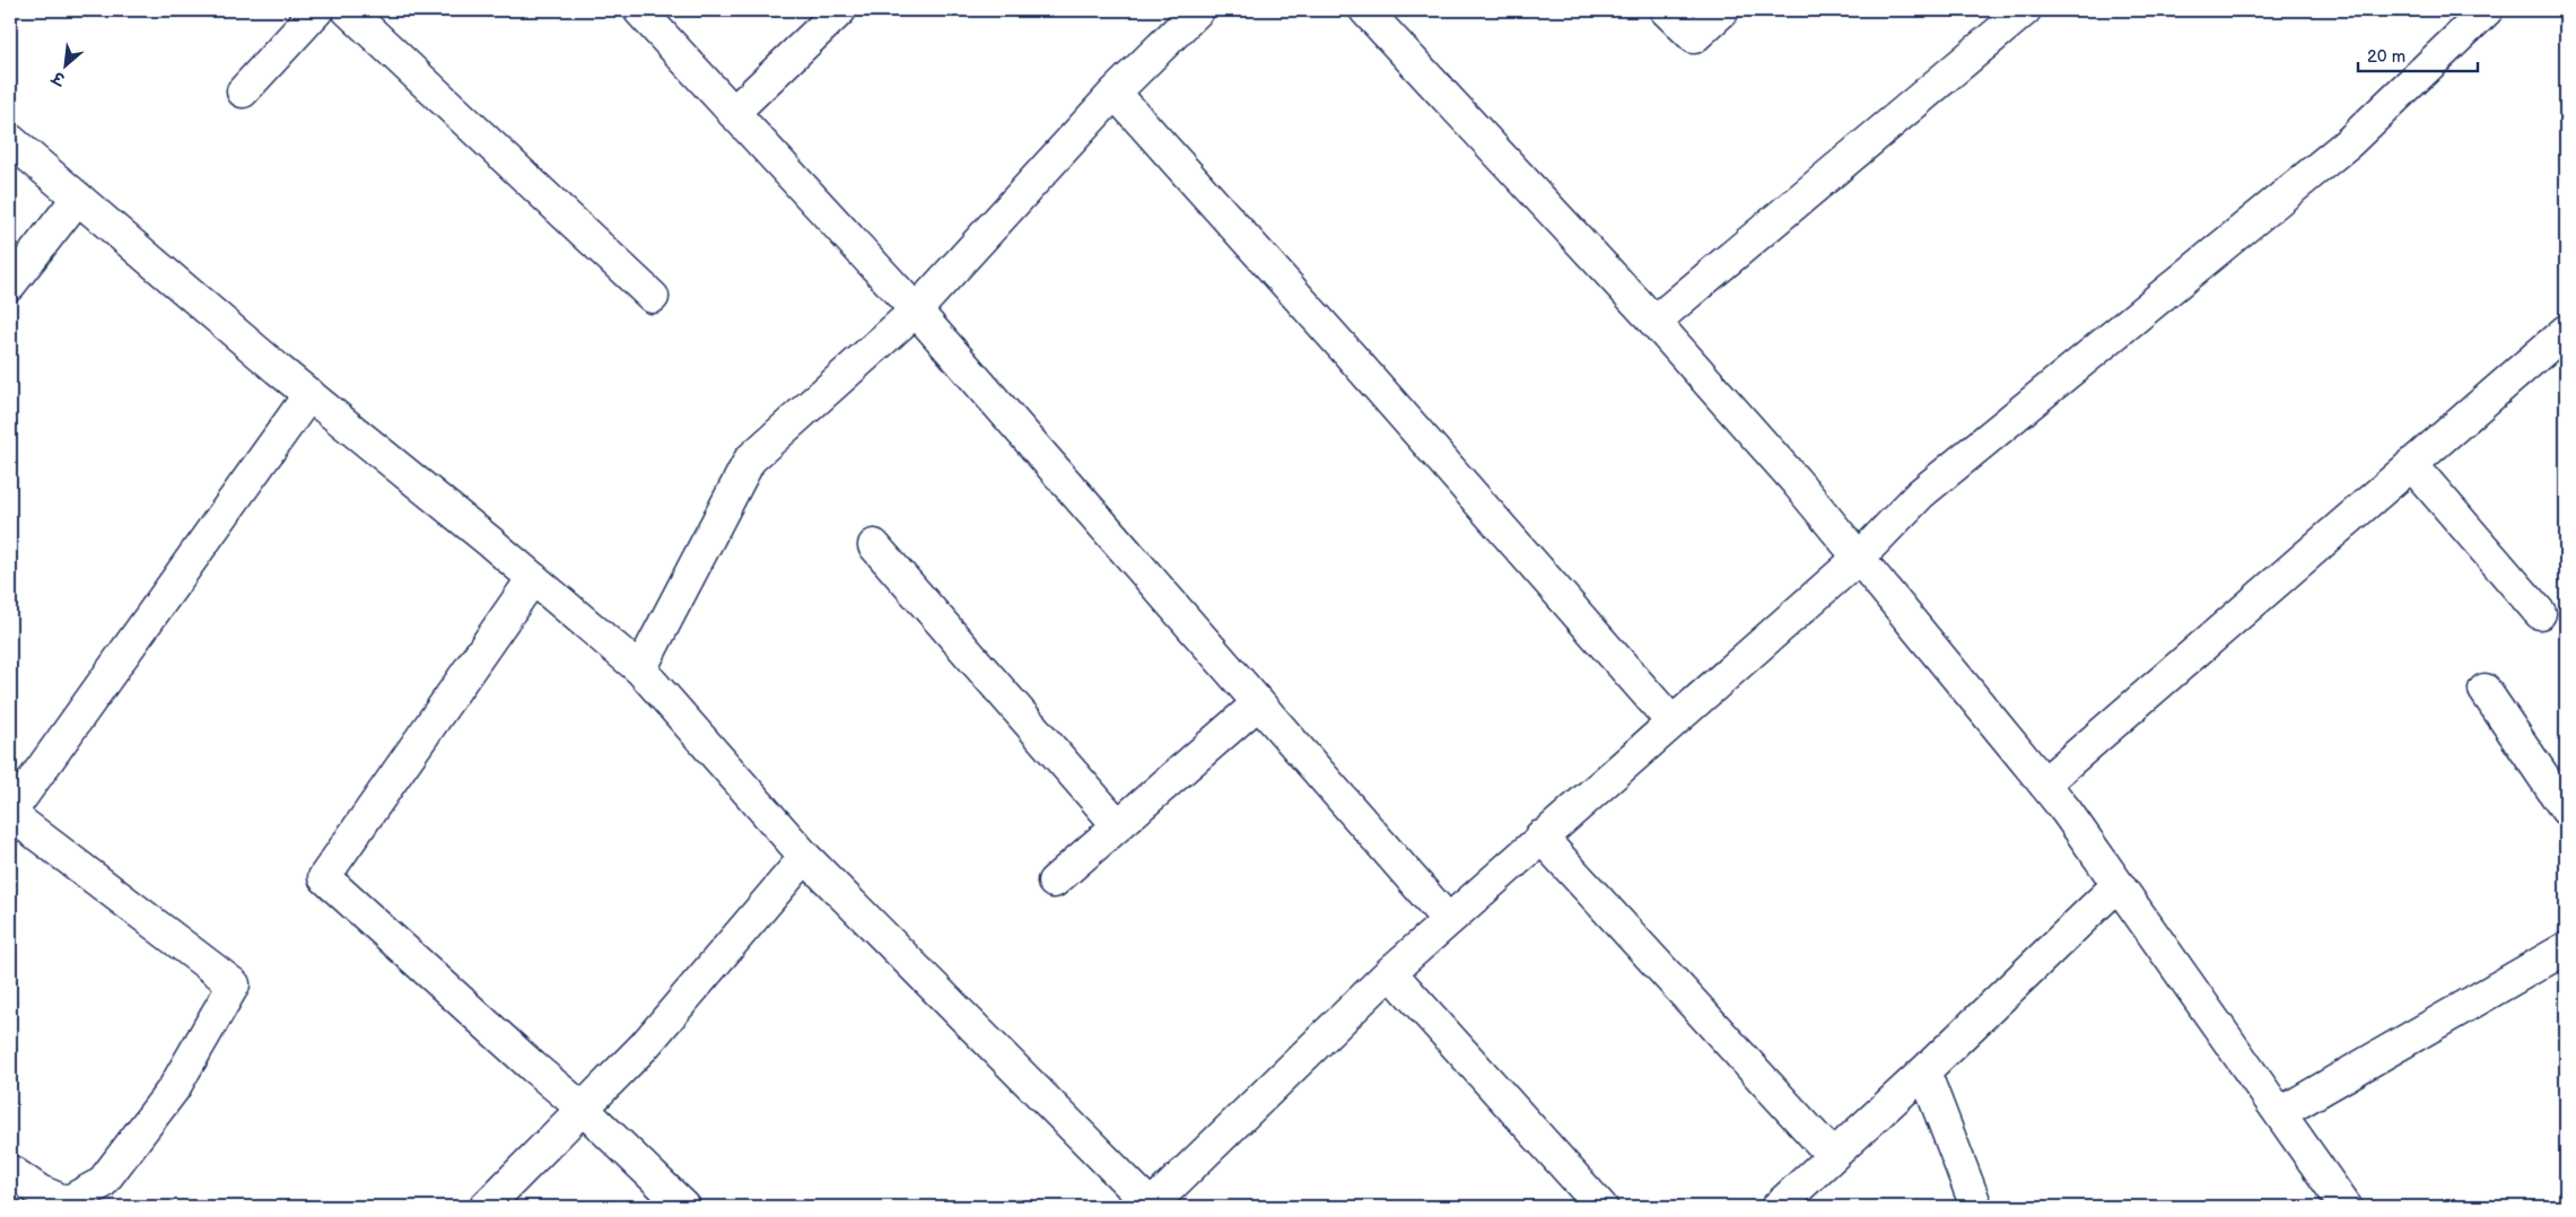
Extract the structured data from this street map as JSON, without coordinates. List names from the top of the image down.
{
  "scale_bar": "20 m",
  "north": "bottom left"
}
